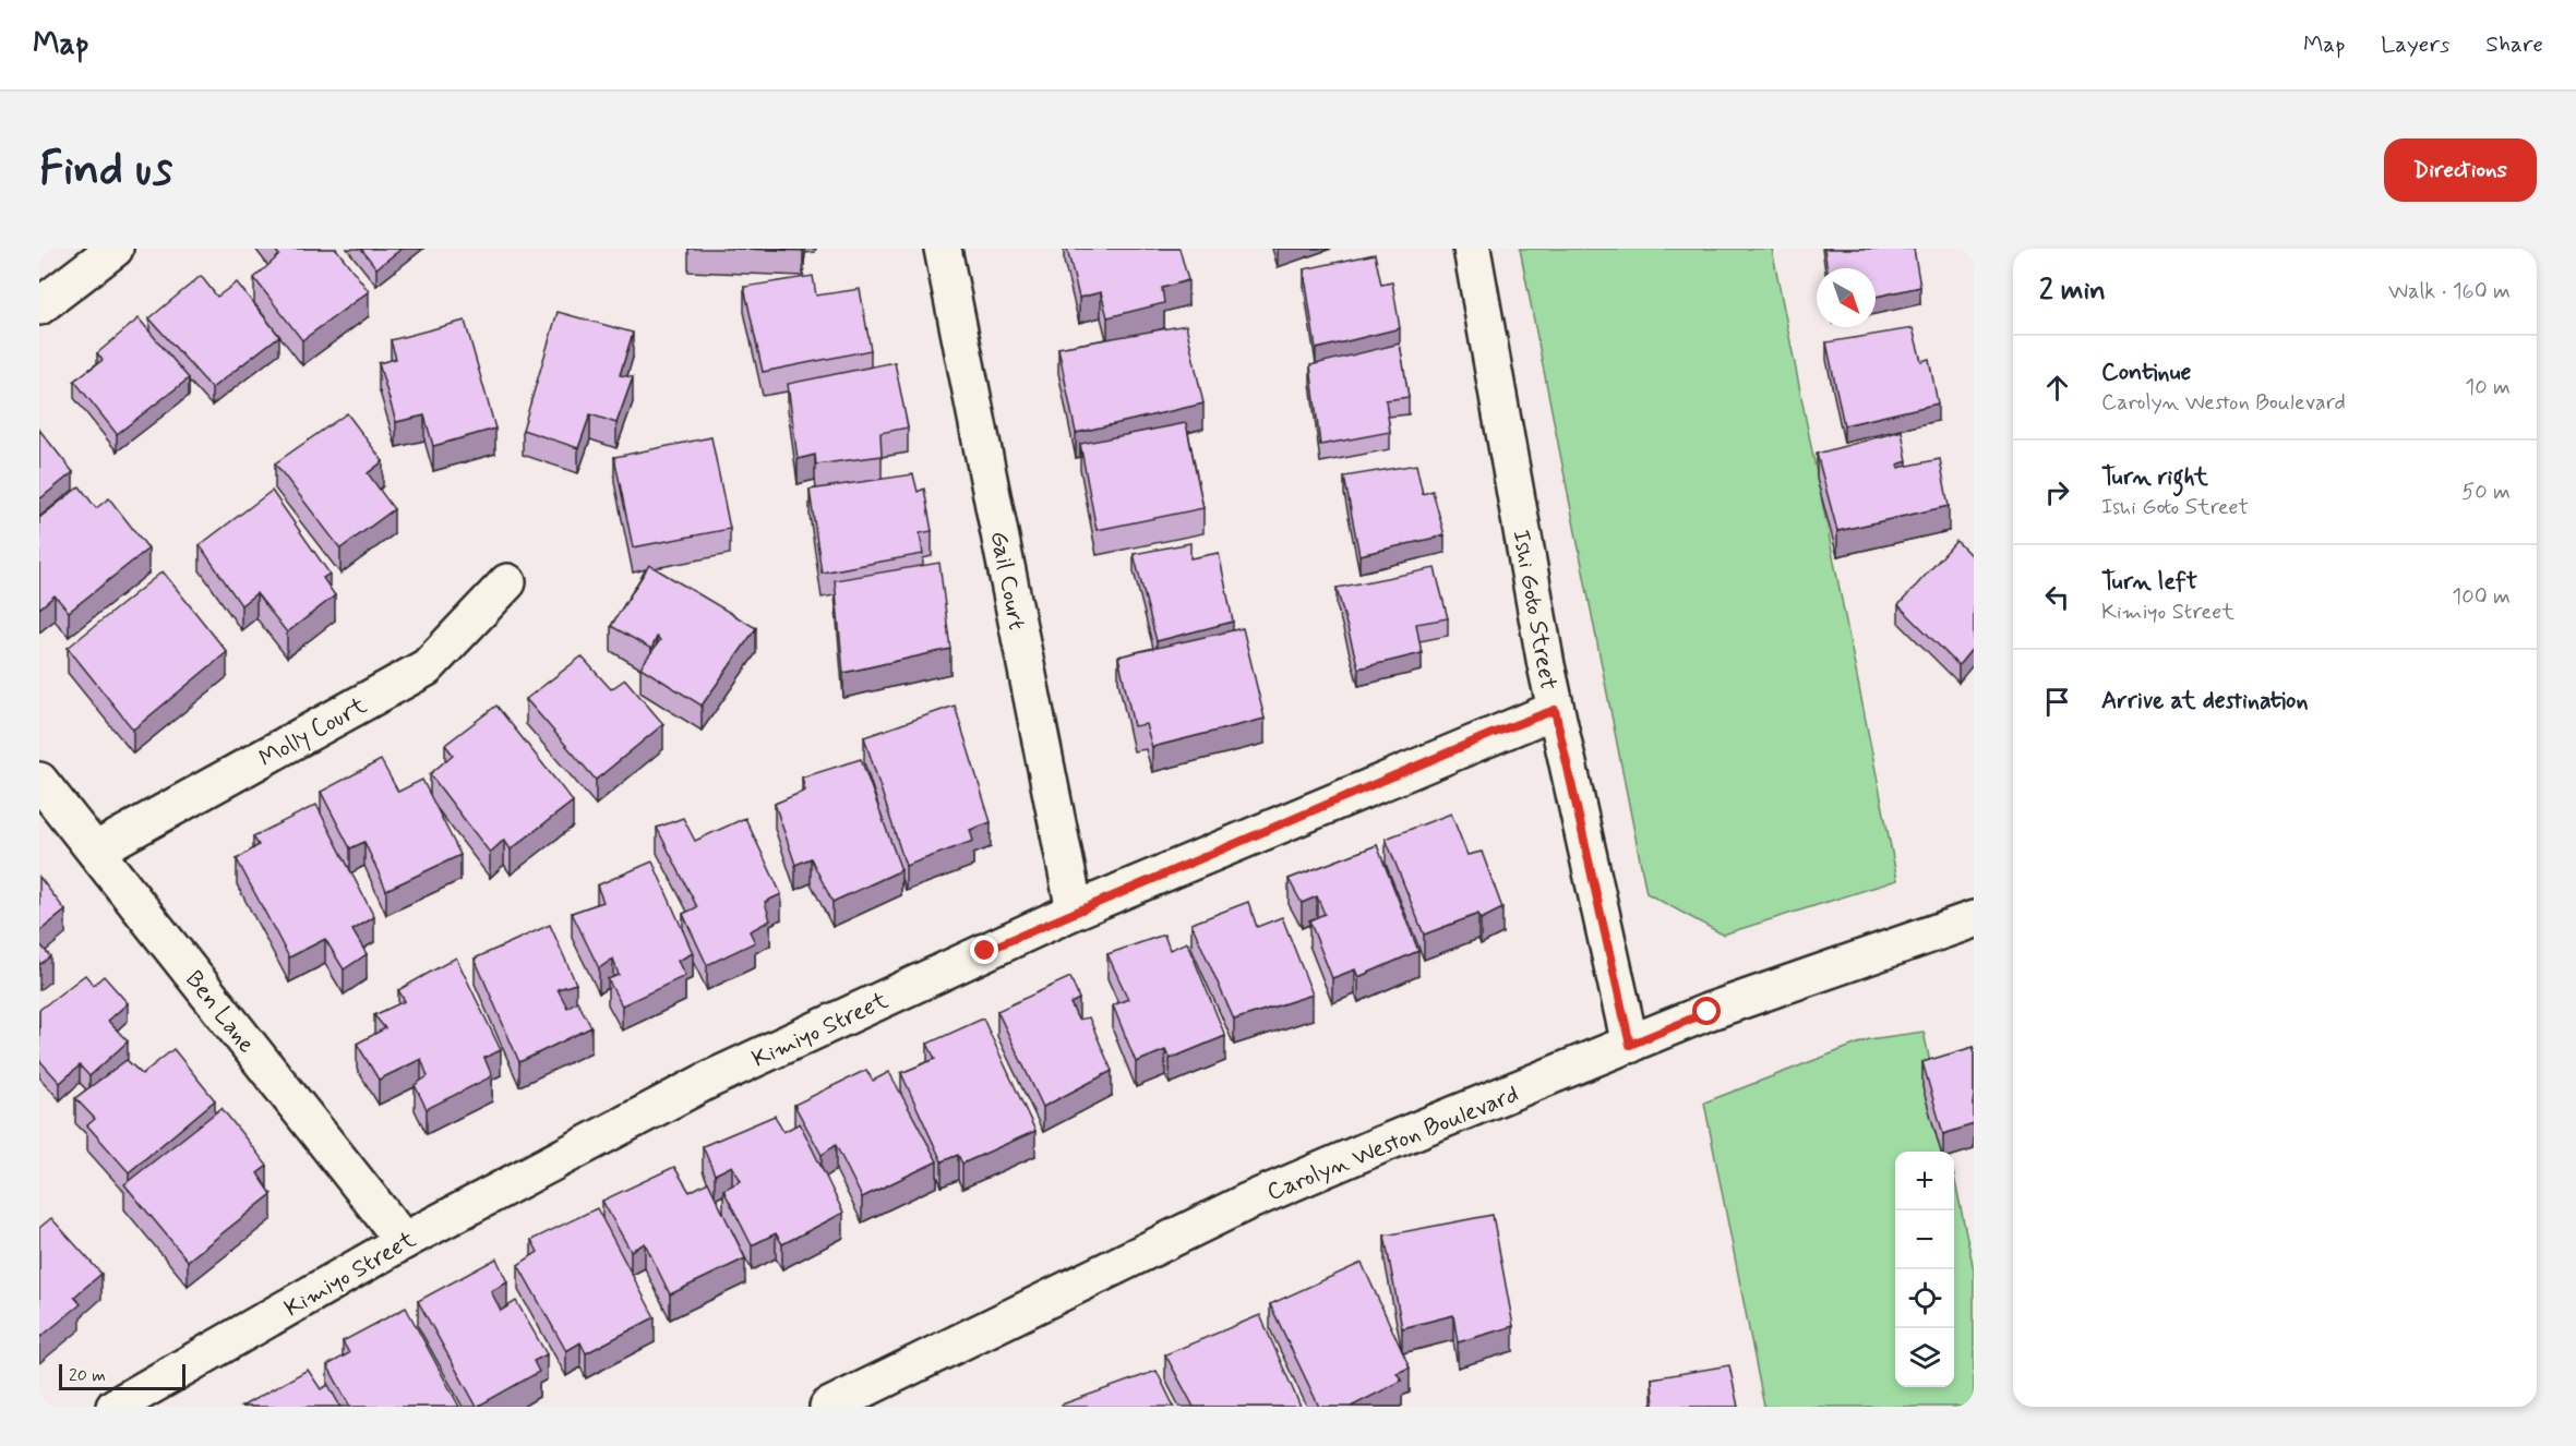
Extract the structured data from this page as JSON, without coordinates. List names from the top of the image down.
{
  "streets": {
    "street": [
      "Gail Court",
      "Ishi Goto Street",
      "Molly Court",
      "Ben Lane",
      "Kimiyo Street",
      "Carolyn Weston Boulevard"
    ]
  },
  "crossings": [
    ["Gail Court", "Kimiyo Street"],
    ["Ishi Goto Street", "Kimiyo Street"],
    ["Ishi Goto Street", "Carolyn Weston Boulevard"],
    ["Molly Court", "Ben Lane"],
    ["Ben Lane", "Kimiyo Street"]
  ],
  "scale_bar": "20 m",
  "north": "bottom right",
  "page": {
    "header": "Map",
    "nav": ["Map", "Layers", "Share"],
    "buttons": "Directions",
    "title": "Find us",
    "heading": ["2 min", "Walk · 160 m"],
    "list": [
      ["Continue", "Carolyn Weston Boulevard", "10 m"],
      ["Turn right", "Ishi Goto Street", "50 m"],
      ["Turn left", "Kimiyo Street", "100 m"],
      "Arrive at destination"
    ],
    "map_buttons": ["+", "−"],
    "scale": "20 m"
  }
}
